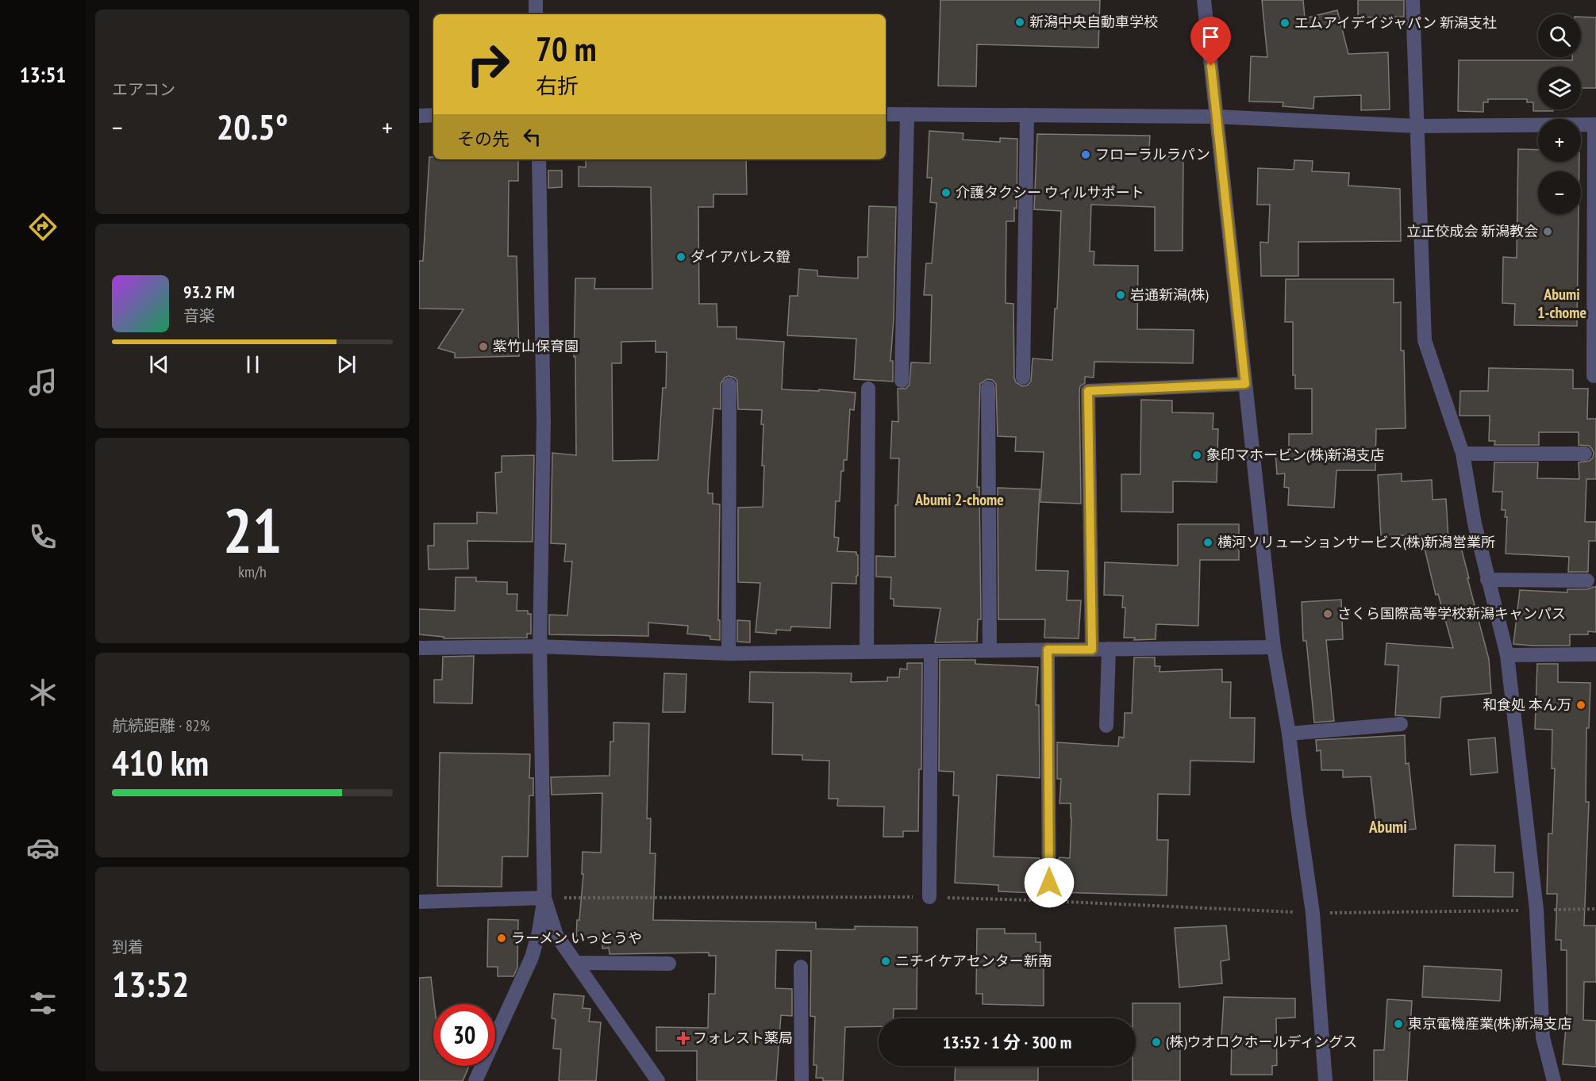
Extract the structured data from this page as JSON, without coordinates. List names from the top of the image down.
{
  "districts": ["Abumi 1-chome", "Abumi 2-chome", "Abumi"],
  "places": {
    "other": [
      "新潟中央自動車学校",
      "エムアイデイジャパン 新潟支社",
      "フローラルラパン",
      "介護タクシー ウィルサポート",
      "立正佼成会 新潟教会",
      "ダイアパレス鐙",
      "岩通新潟(株)",
      "紫竹山保育園",
      "象印マホービン(株)新潟支店",
      "横河ソリューションサービス(株)新潟営業所",
      "さくら国際高等学校新潟キャンパス",
      "和食処 本ん万",
      "ラーメン いっとうや",
      "ニチイケアセンター新南",
      "東京電機産業(株)新潟支店",
      "(株)ウオロクホールディングス"
    ],
    "health": ["フォレスト薬局"]
  },
  "page": {
    "tabs": "13:51",
    "tile": [
      "エアコン",
      ["21", "km/h"],
      ["航続距離 · 82%", "410 km"],
      ["到着", "13:52"]
    ],
    "map_buttons": ["+", "−"],
    "turn": ["70 m", "右折"],
    "heat": ["−", "20.5°", "+"],
    "then": "その先",
    "song": ["93.2 FM", "音楽"],
    "limit": "30",
    "trip": "13:52 · 1 分 · 300 m"
  }
}
